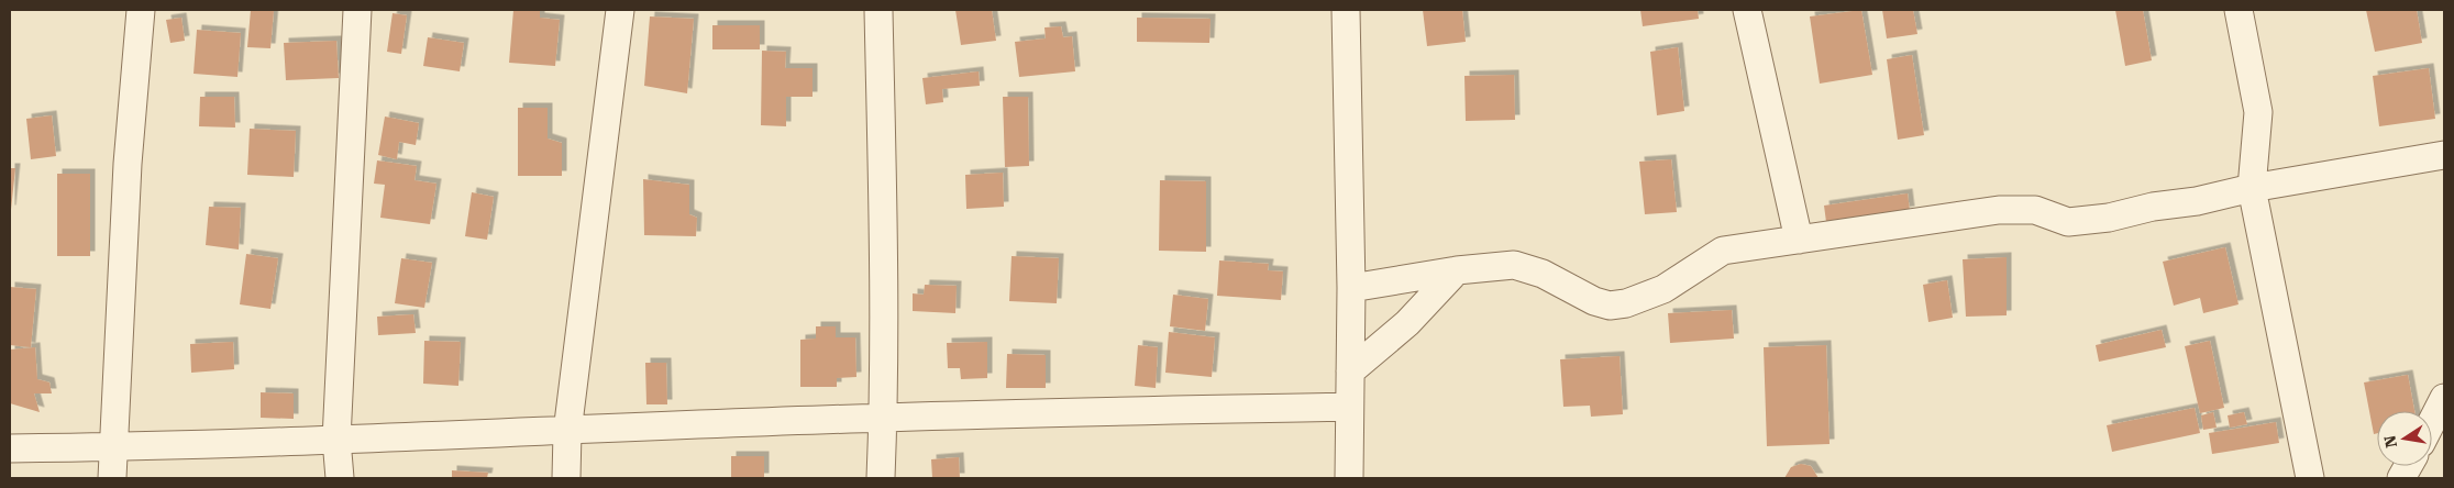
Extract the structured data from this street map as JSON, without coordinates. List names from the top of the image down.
{
  "north": "left"
}
